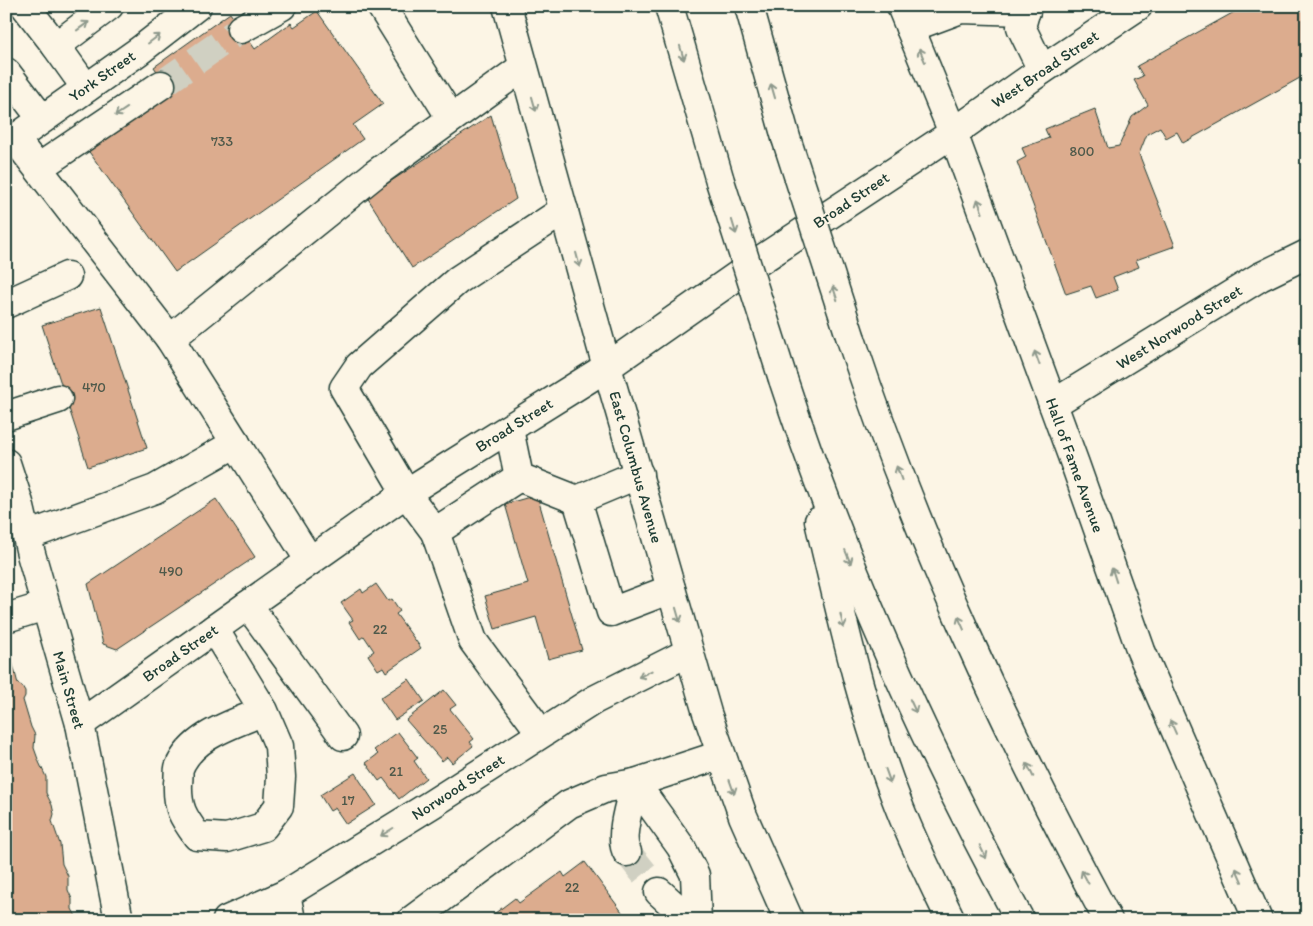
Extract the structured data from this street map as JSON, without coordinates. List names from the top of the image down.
{
  "streets": {
    "main road": [
      "West Broad Street",
      "York Street",
      "Broad Street",
      "West Norwood Street",
      "Hall of Fame Avenue",
      "East Columbus Avenue",
      "Main Street",
      "Norwood Street"
    ]
  },
  "crossings": [
    ["West Broad Street", "Broad Street"],
    ["West Broad Street", "Hall of Fame Avenue"],
    ["Broad Street", "Hall of Fame Avenue"],
    ["Broad Street", "East Columbus Avenue"],
    ["Broad Street", "Main Street"],
    ["West Norwood Street", "Hall of Fame Avenue"],
    ["East Columbus Avenue", "Norwood Street"]
  ],
  "house_numbers": [
    "733",
    "800",
    "470",
    "490",
    "22",
    "25",
    "21",
    "17",
    "22"
  ]
}
